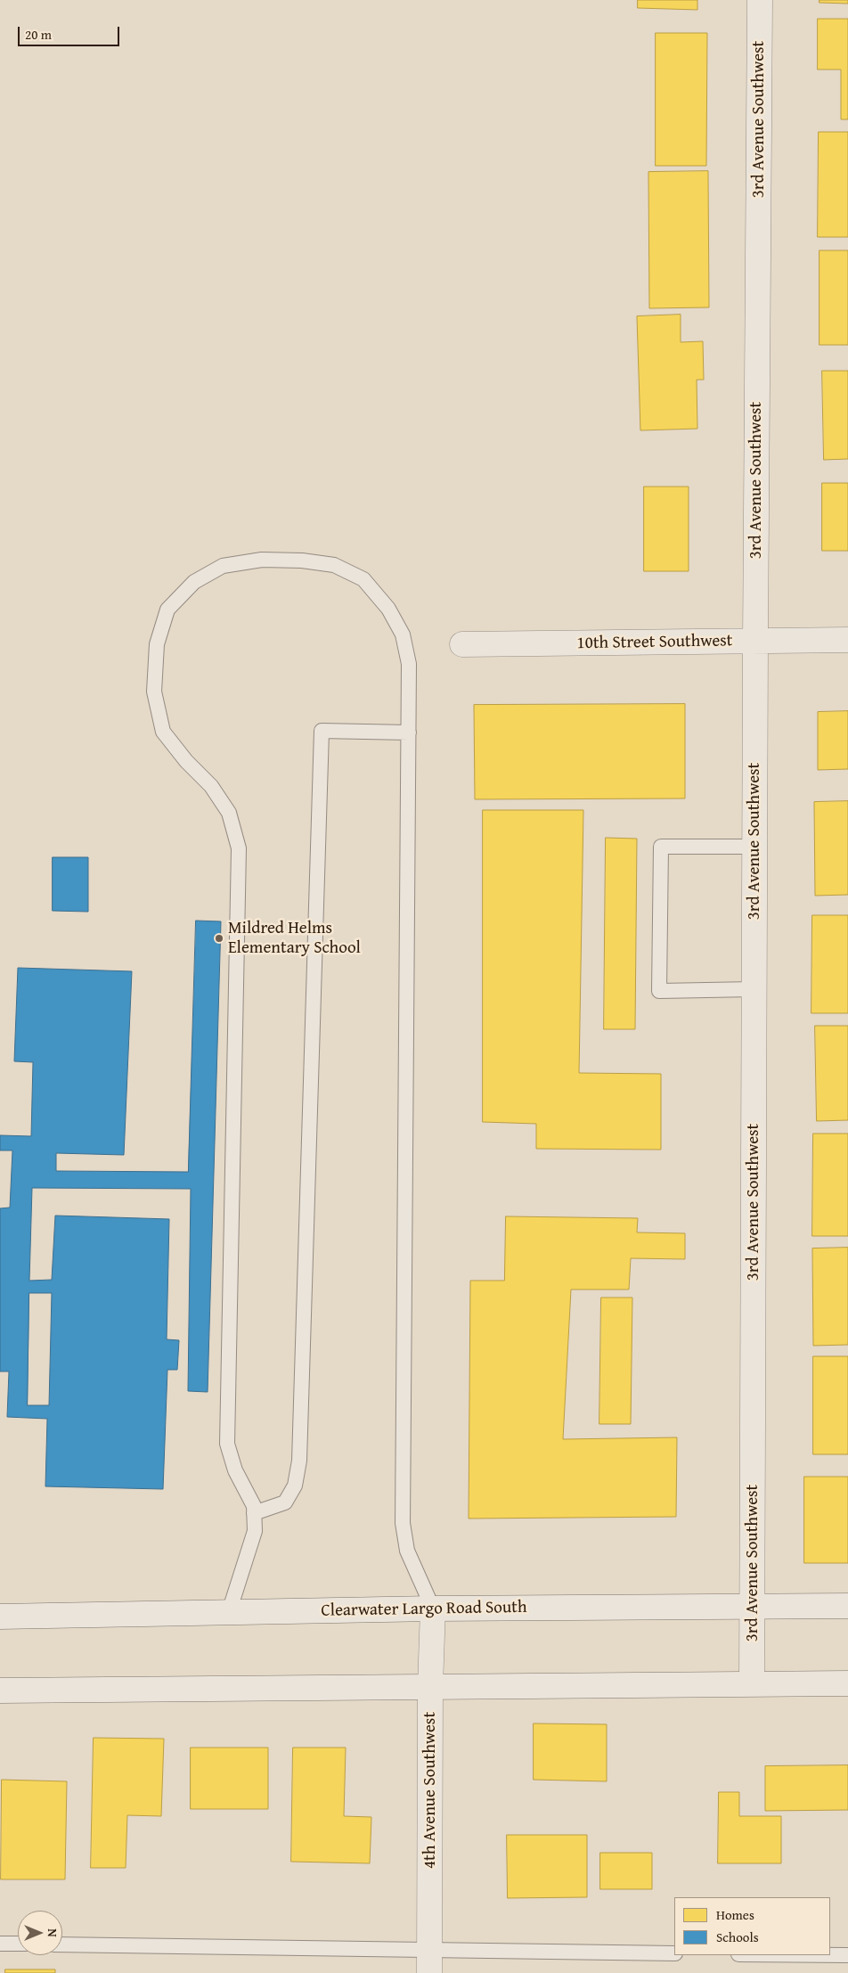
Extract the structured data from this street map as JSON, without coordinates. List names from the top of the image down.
{
  "streets": {
    "street": [
      "3rd Avenue Southwest",
      "10th Street Southwest",
      "Clearwater Largo Road South",
      "4th Avenue Southwest"
    ]
  },
  "crossings": [
    ["3rd Avenue Southwest", "10th Street Southwest"],
    ["3rd Avenue Southwest", "Clearwater Largo Road South"],
    ["Clearwater Largo Road South", "4th Avenue Southwest"]
  ],
  "places": ["Mildred Helms Elementary School"],
  "legend": ["Homes", "Schools"],
  "scale_bar": "20 m",
  "north": "right"
}
